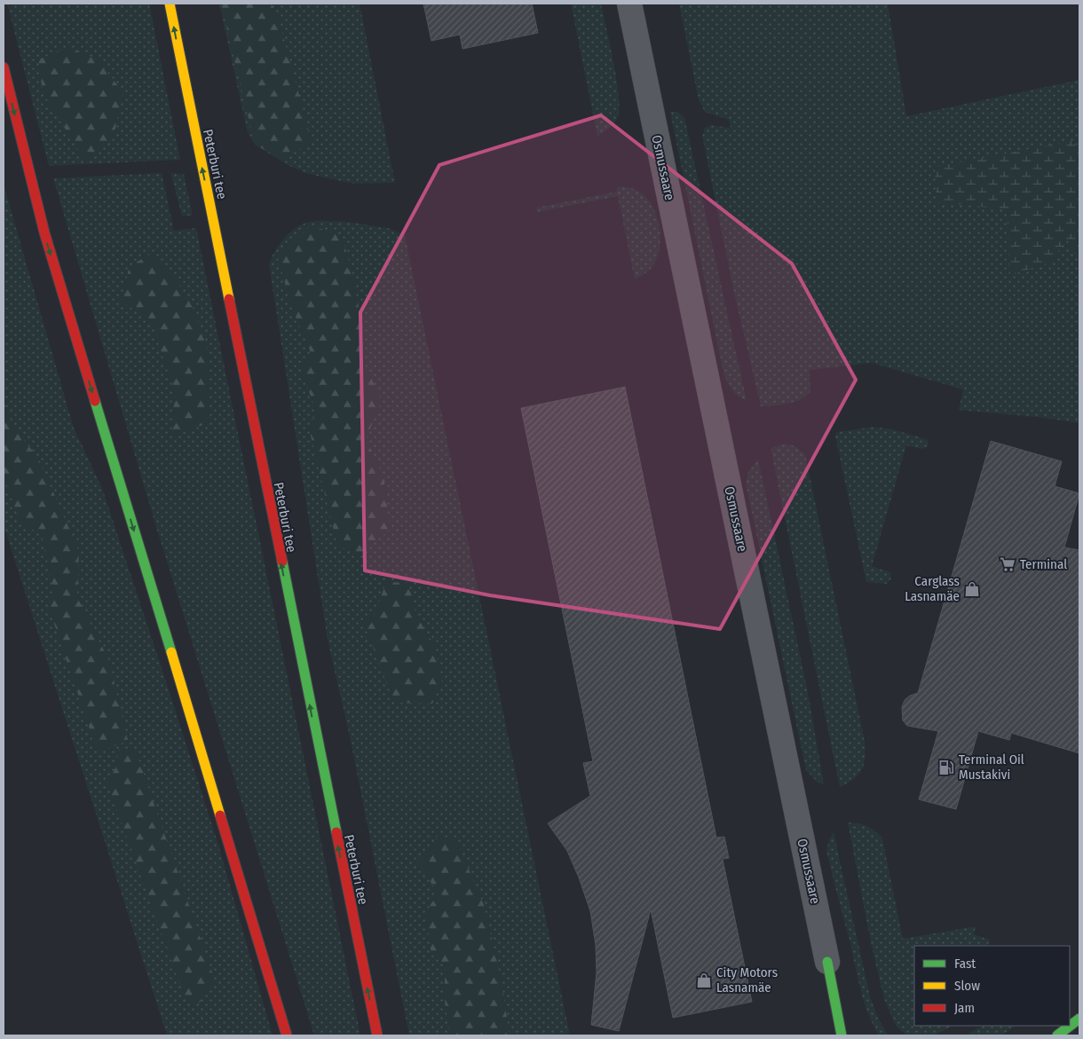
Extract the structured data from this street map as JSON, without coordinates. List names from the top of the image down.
{
  "streets": {
    "main road": ["Peterburi tee", "Osmussaare"]
  },
  "one_way": ["Peterburi tee"],
  "places": {
    "supermarket": ["Terminal"],
    "shop": ["Carglass Lasnamäe", "City Motors Lasnamäe"],
    "fuel station": ["Terminal Oil Mustakivi"]
  },
  "legend": ["Fast", "Slow", "Jam"]
}
